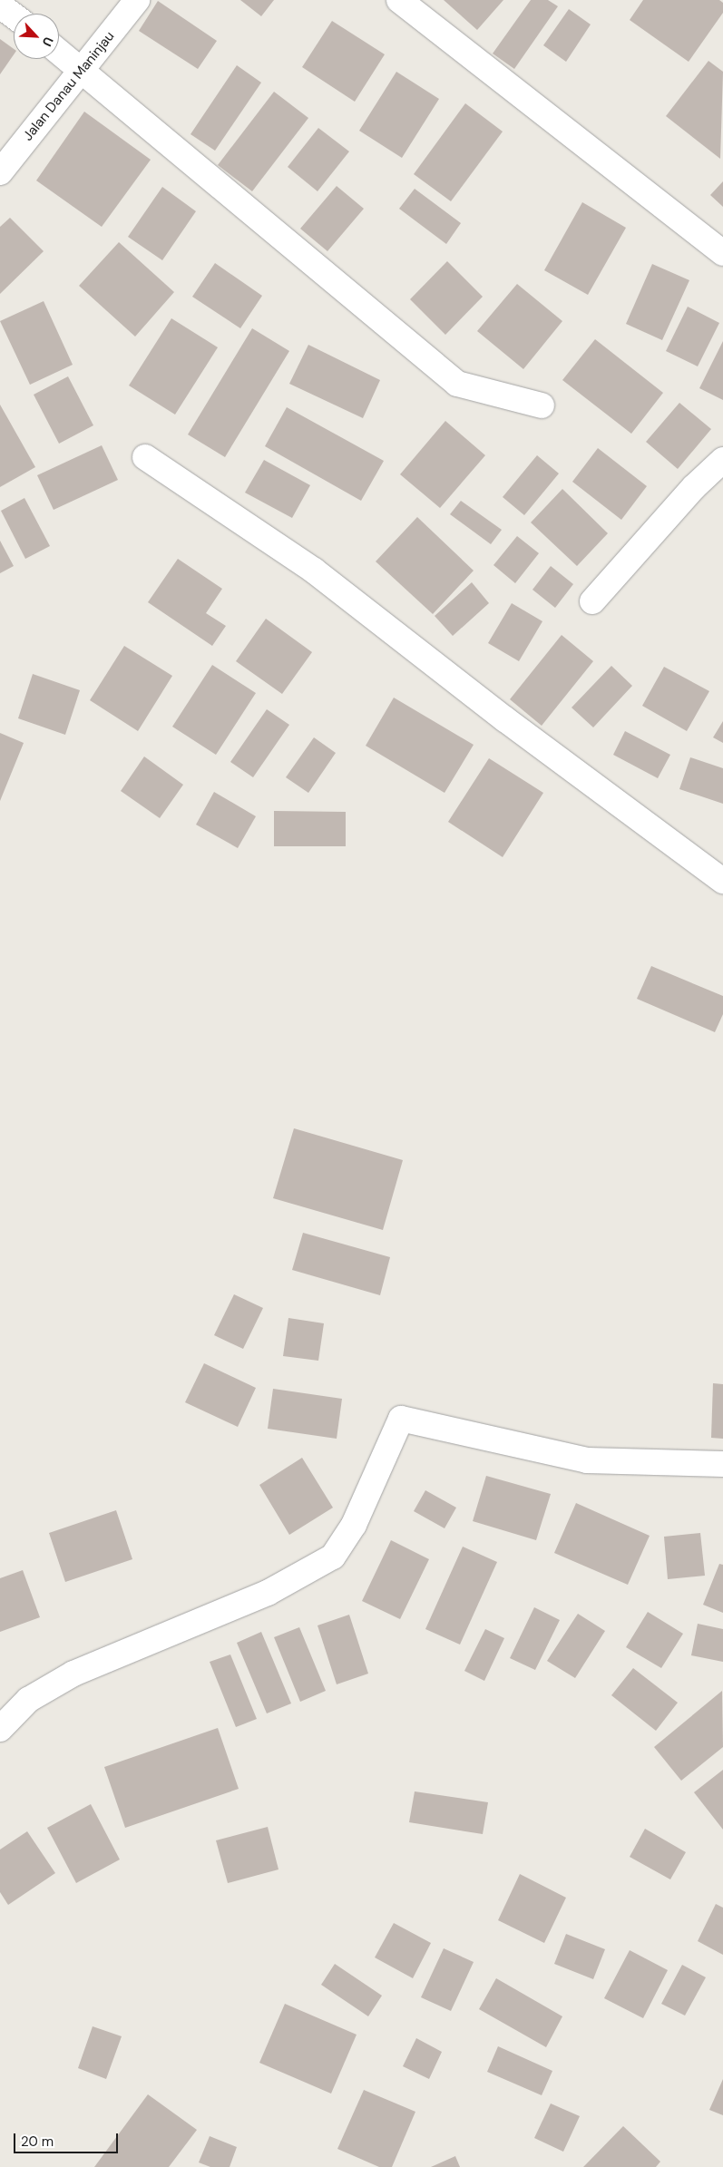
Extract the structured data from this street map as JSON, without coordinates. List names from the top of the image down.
{
  "streets": {
    "street": ["Jalan Danau Maninjau"]
  },
  "scale_bar": "20 m",
  "north": "bottom right"
}
